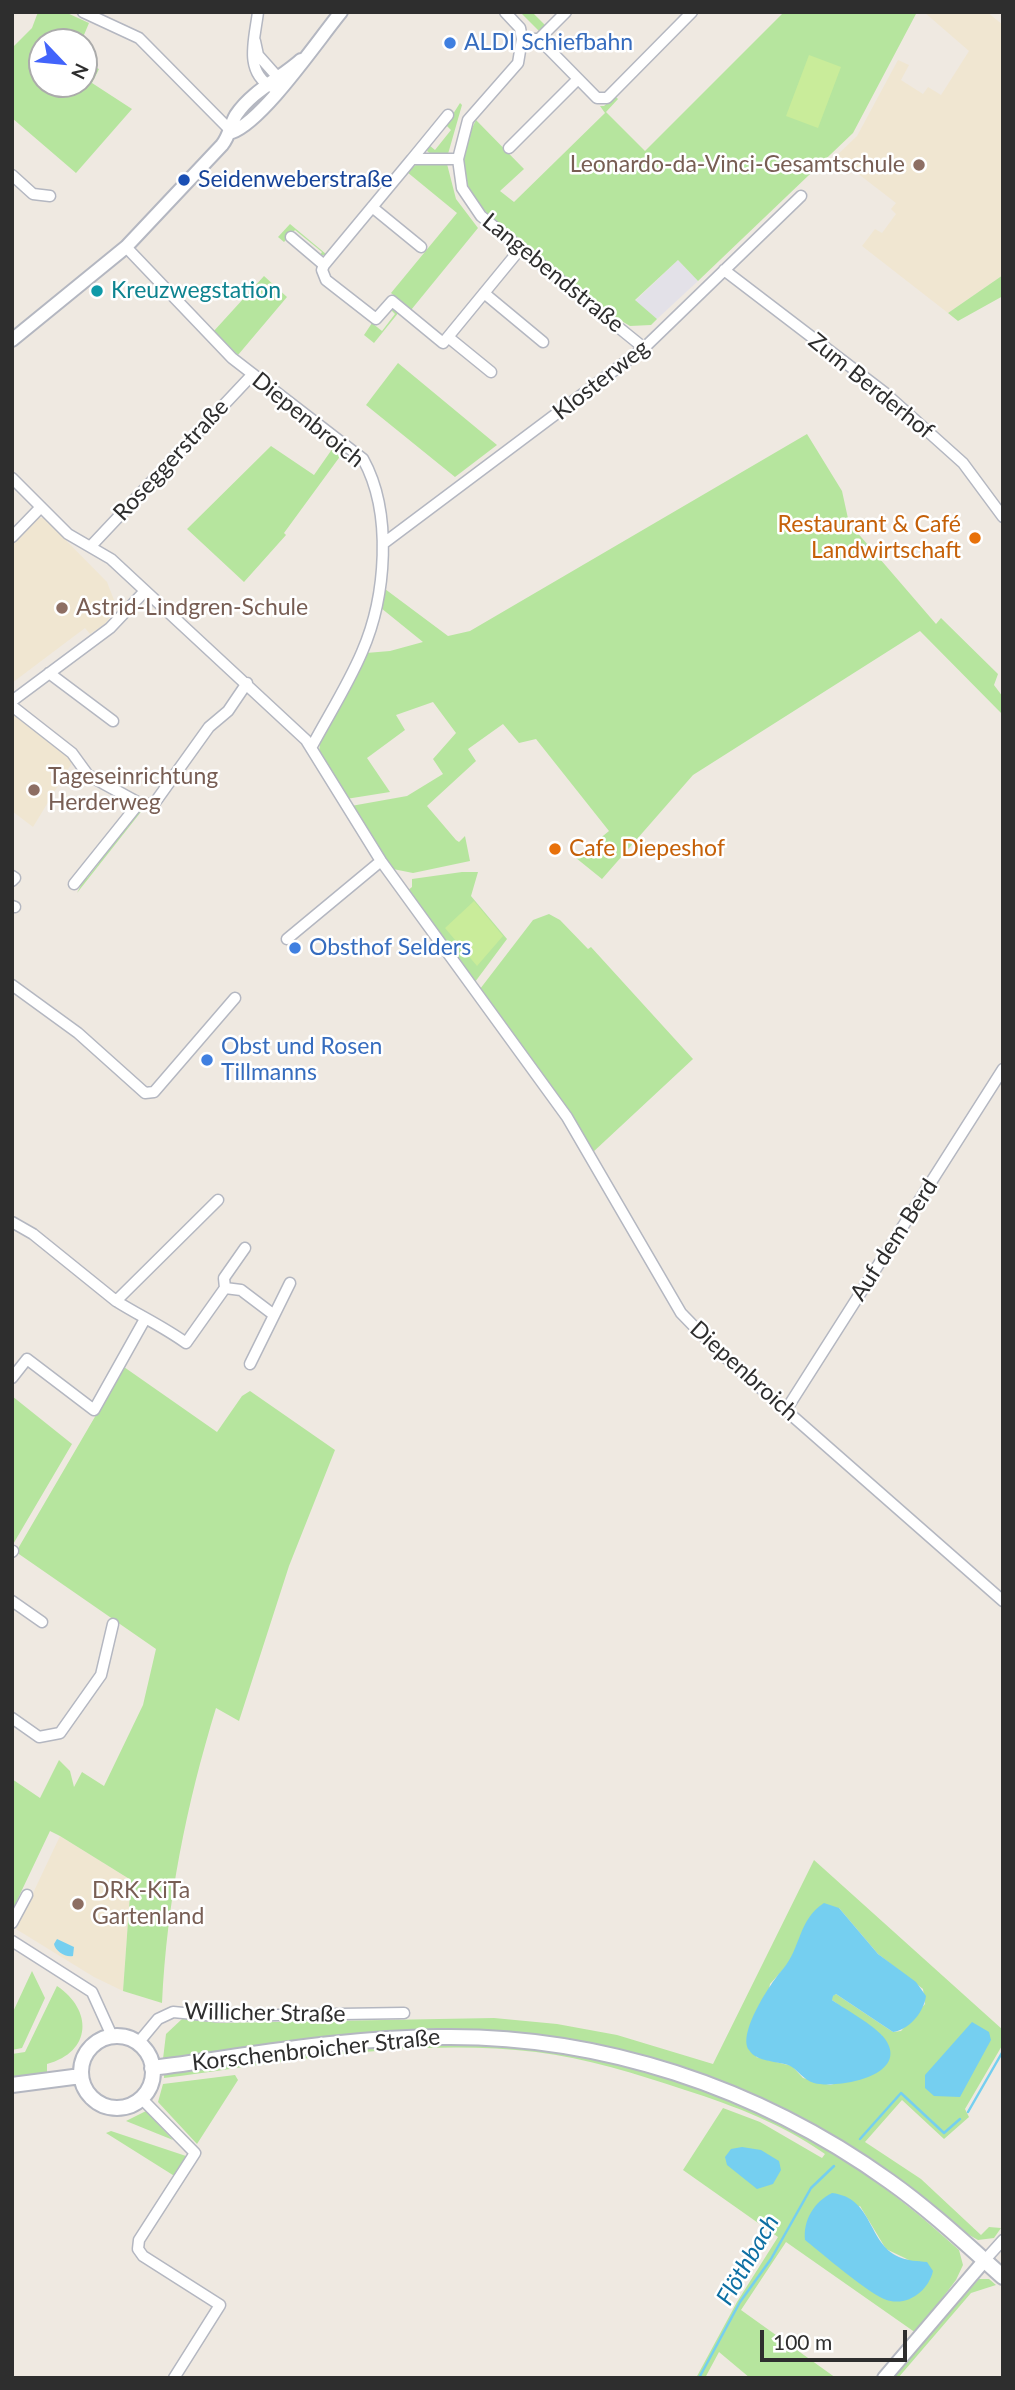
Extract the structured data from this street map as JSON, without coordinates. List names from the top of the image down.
{
  "streets": {
    "main road": ["Korschenbroicher Straße"],
    "street": [
      "Langebendstraße",
      "Klosterweg",
      "Zum Berderhof",
      "Diepenbroich",
      "Roseggerstraße",
      "Auf dem Berd",
      "Willicher Straße"
    ]
  },
  "crossings": [
    ["Langebendstraße", "Klosterweg"],
    ["Klosterweg", "Zum Berderhof"],
    ["Klosterweg", "Diepenbroich"],
    ["Diepenbroich", "Roseggerstraße"],
    ["Diepenbroich", "Auf dem Berd"],
    ["Willicher Straße", "Korschenbroicher Straße"]
  ],
  "water": ["Flöthbach"],
  "places": [
    "ALDI Schiefbahn",
    "Leonardo-da-Vinci-Gesamtschule",
    "Seidenweberstraße",
    "Kreuzwegstation",
    "Restaurant & Café Landwirtschaft",
    "Astrid-Lindgren-Schule",
    "Tageseinrichtung Herderweg",
    "Cafe Diepeshof",
    "Obsthof Selders",
    "Obst und Rosen Tillmanns",
    "DRK-KiTa Gartenland"
  ],
  "scale_bar": "100 m",
  "north": "bottom right"
}
